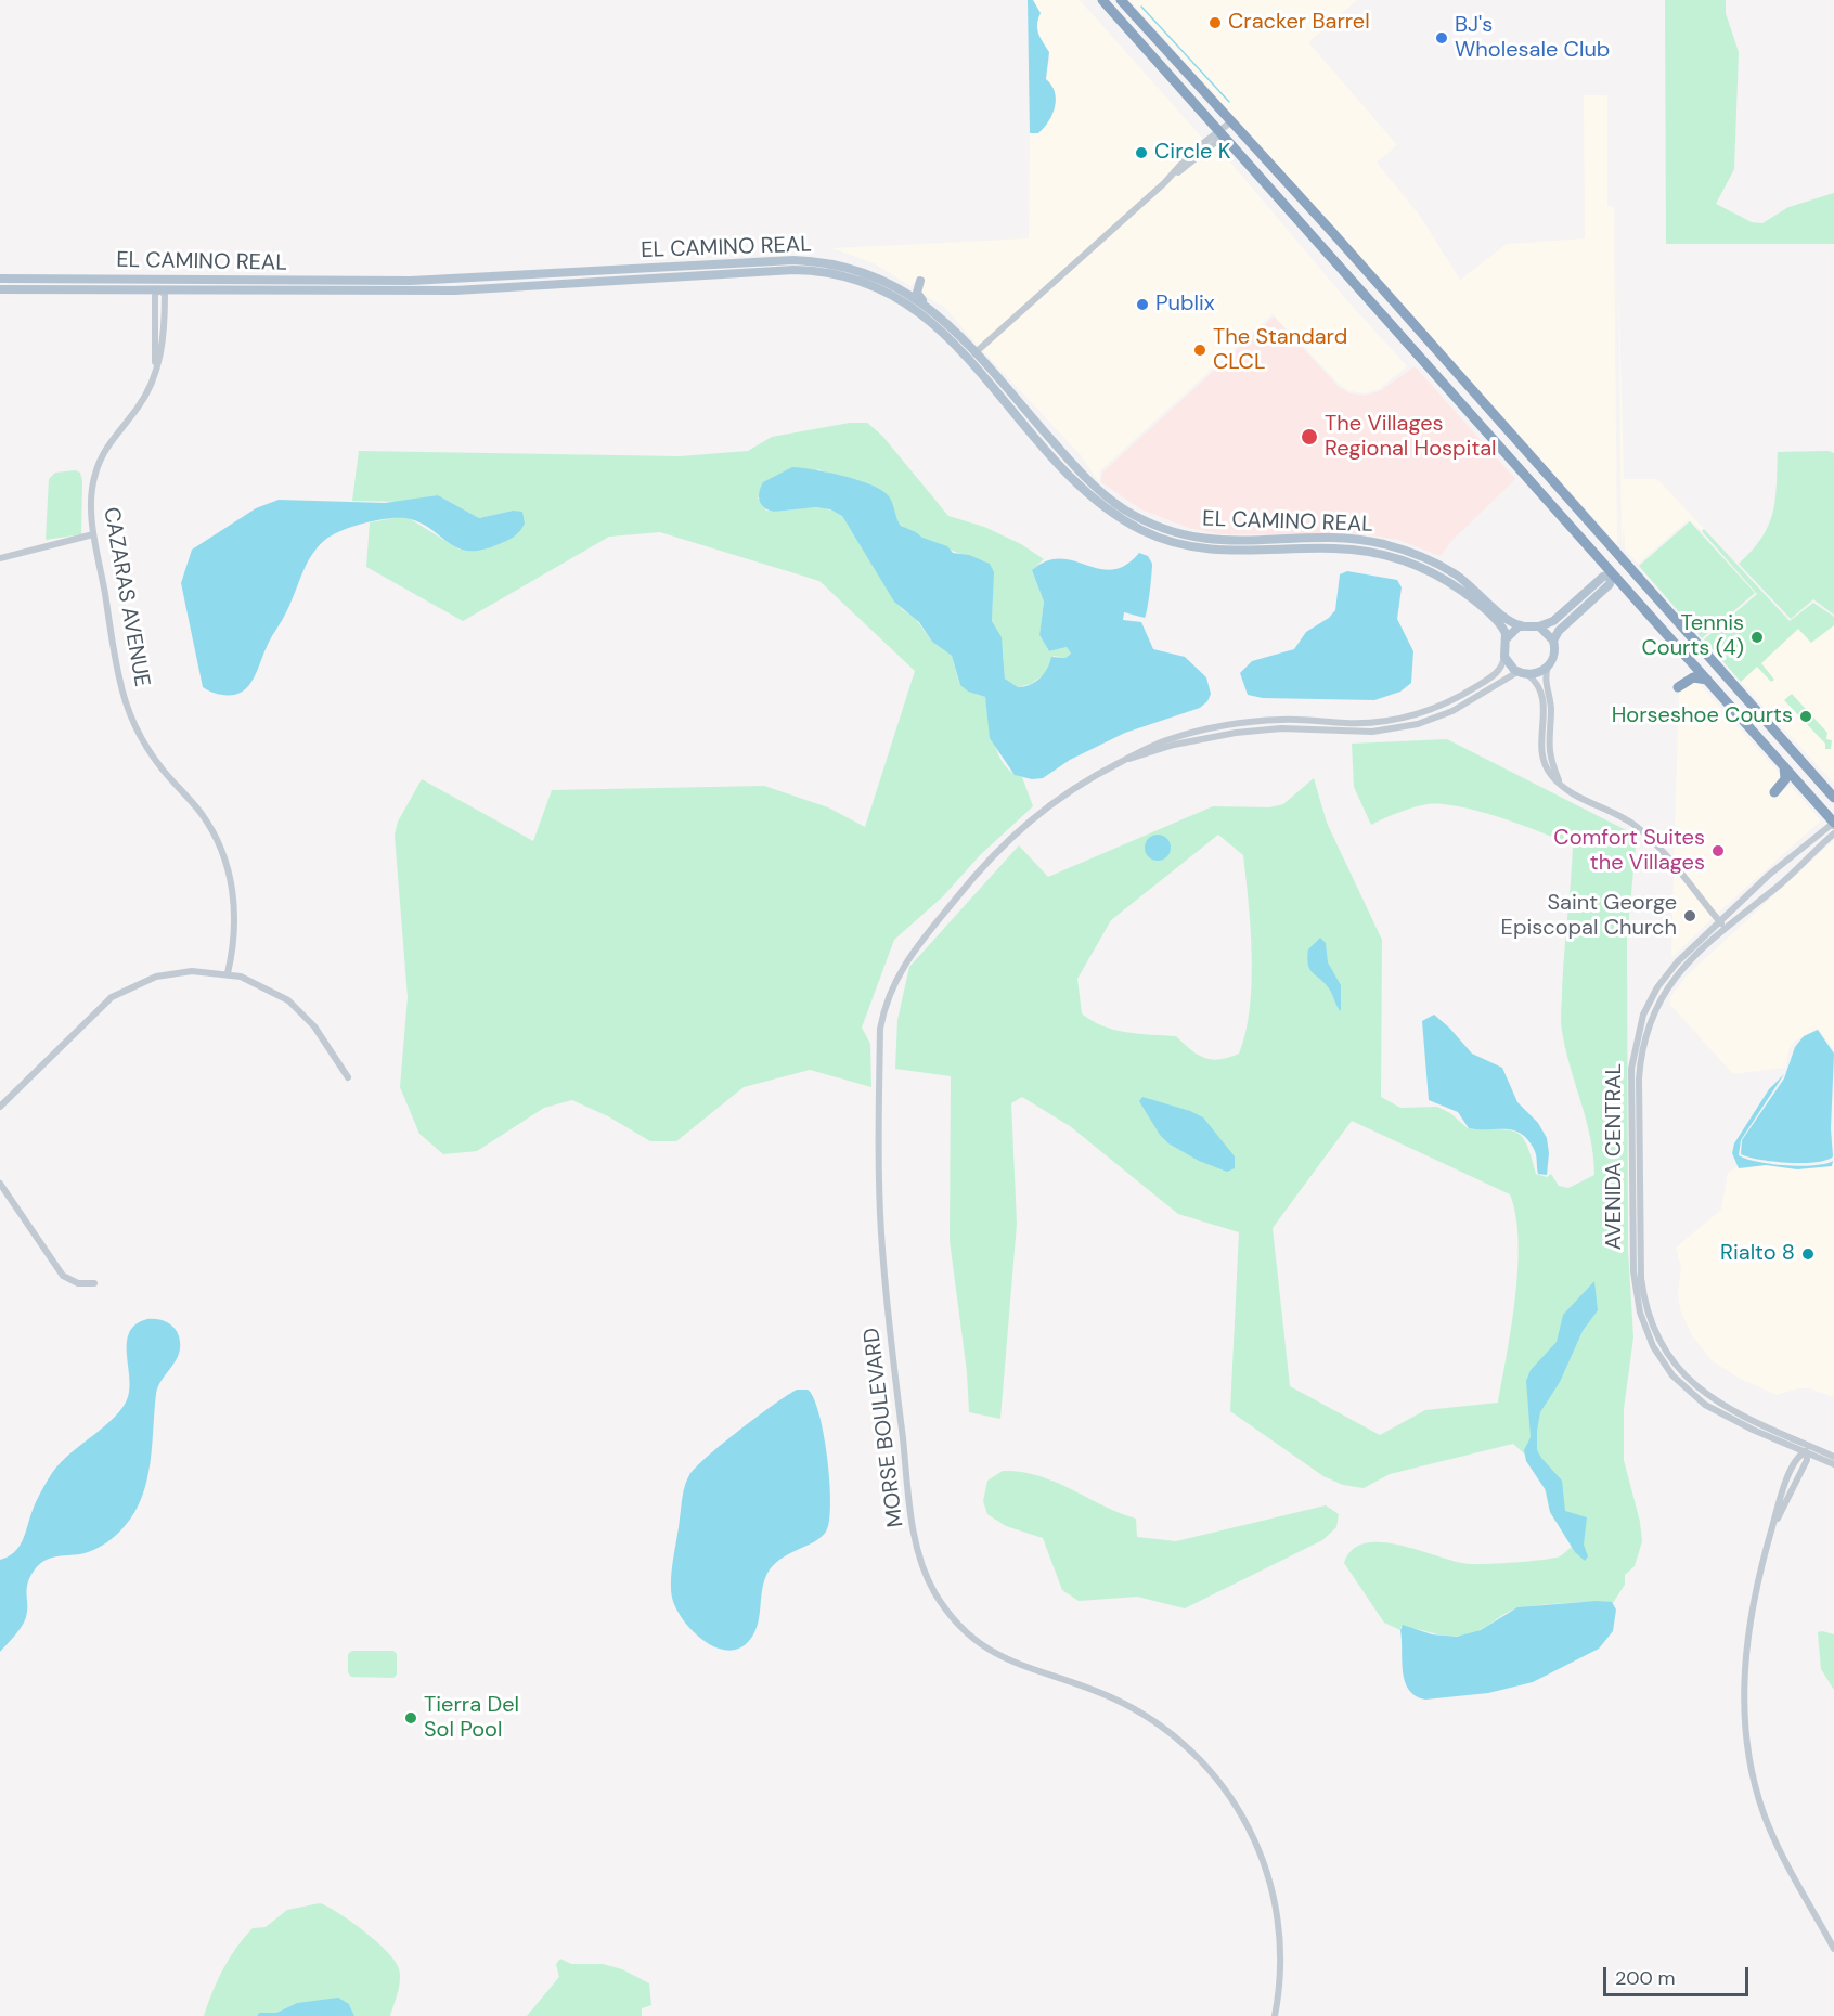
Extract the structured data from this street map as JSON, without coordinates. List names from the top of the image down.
{
  "streets": {
    "main road": ["EL CAMINO REAL"],
    "street": ["CAZARAS AVENUE", "AVENIDA CENTRAL", "MORSE BOULEVARD"]
  },
  "crossings": [
    ["EL CAMINO REAL", "CAZARAS AVENUE"],
    ["EL CAMINO REAL", "MORSE BOULEVARD"]
  ],
  "places": [
    "Cracker Barrel",
    "BJ's Wholesale Club",
    "Circle K",
    "Publix",
    "The Standard CLCL",
    "The Villages Regional Hospital",
    "Tennis Courts (4)",
    "Horseshoe Courts",
    "Comfort Suites the Villages",
    "Saint George Episcopal Church",
    "Rialto 8",
    "Tierra Del Sol Pool"
  ],
  "scale_bar": "200 m"
}
